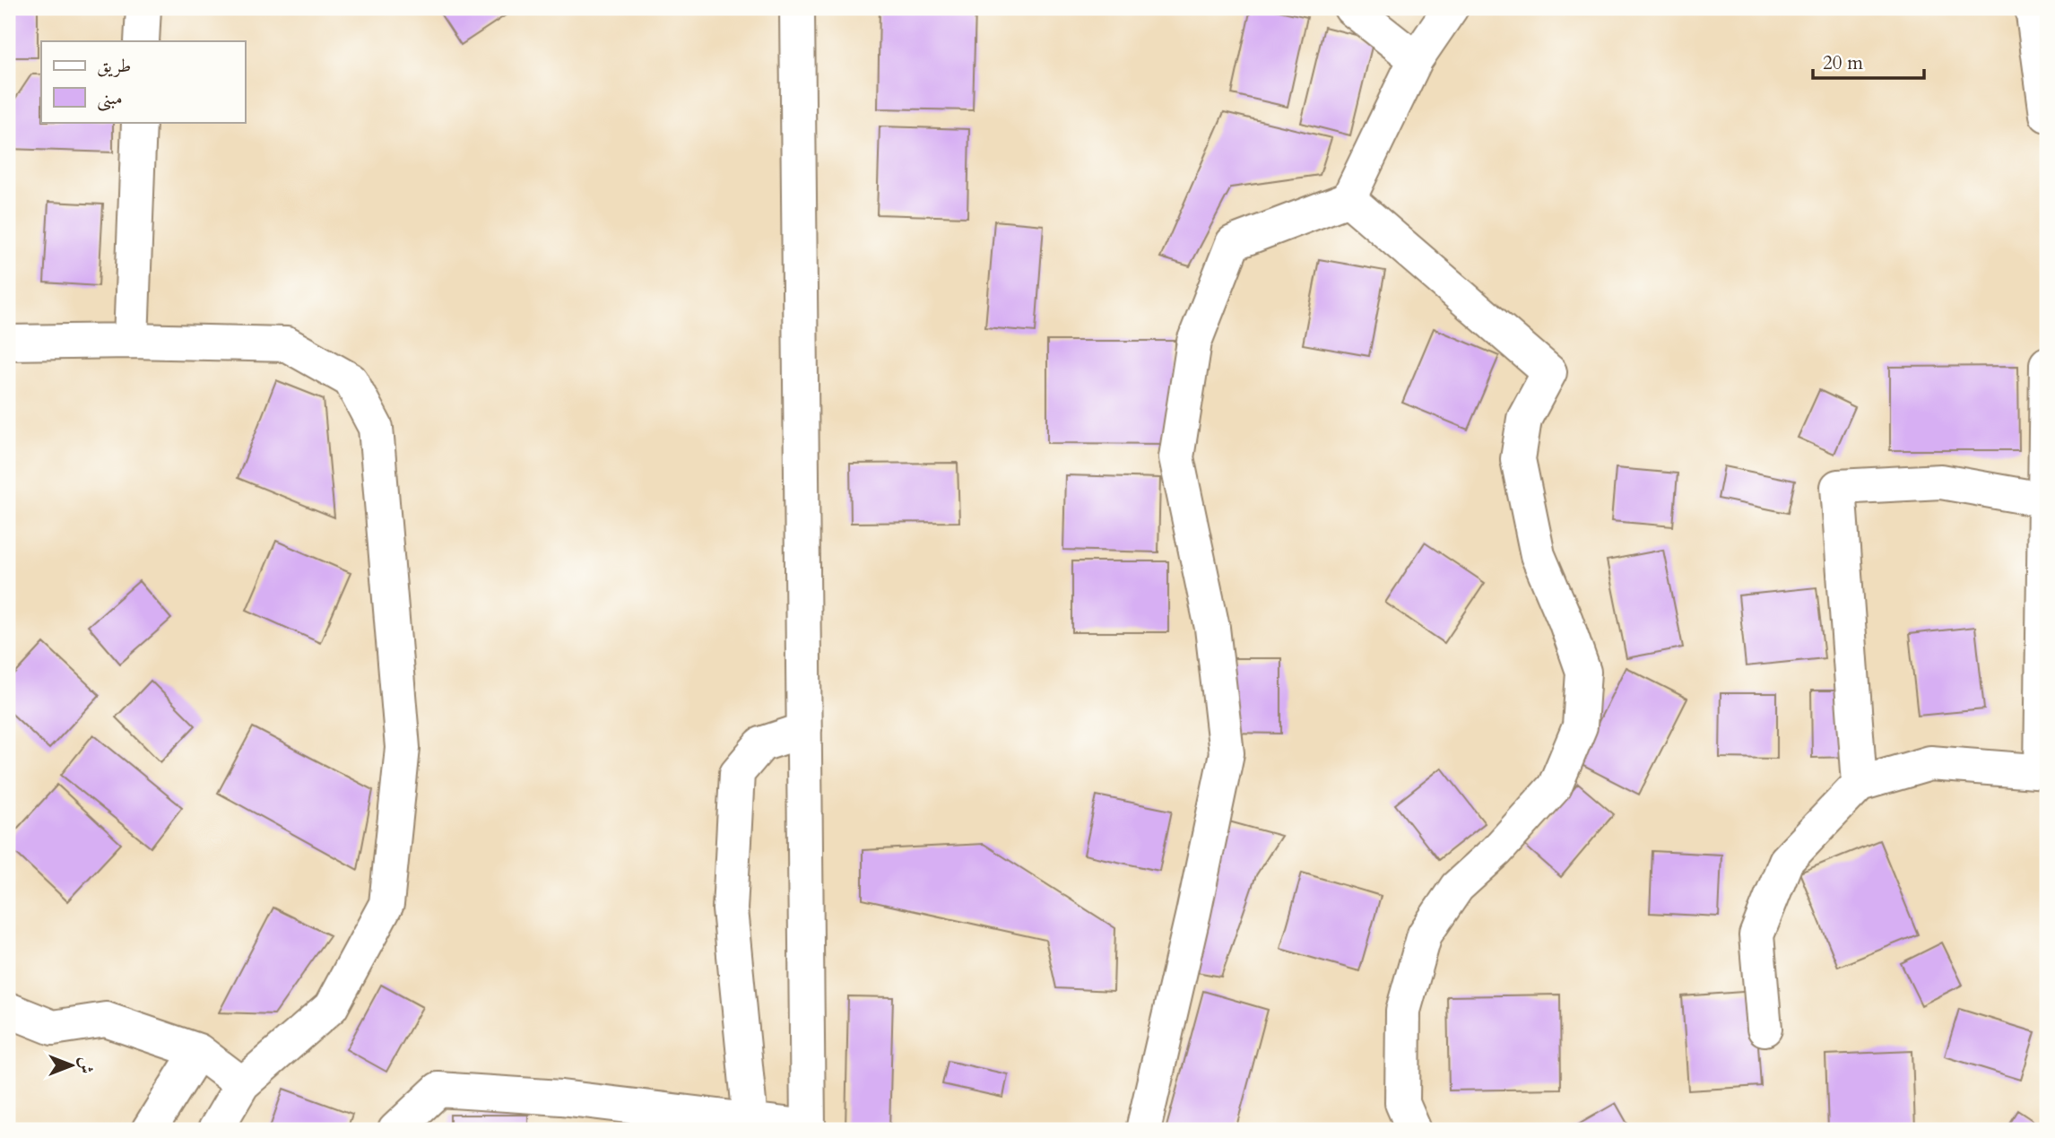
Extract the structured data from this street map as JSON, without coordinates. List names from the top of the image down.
{
  "legend": ["طريق", "مبنى"],
  "scale_bar": "20 m",
  "north": "right"
}
